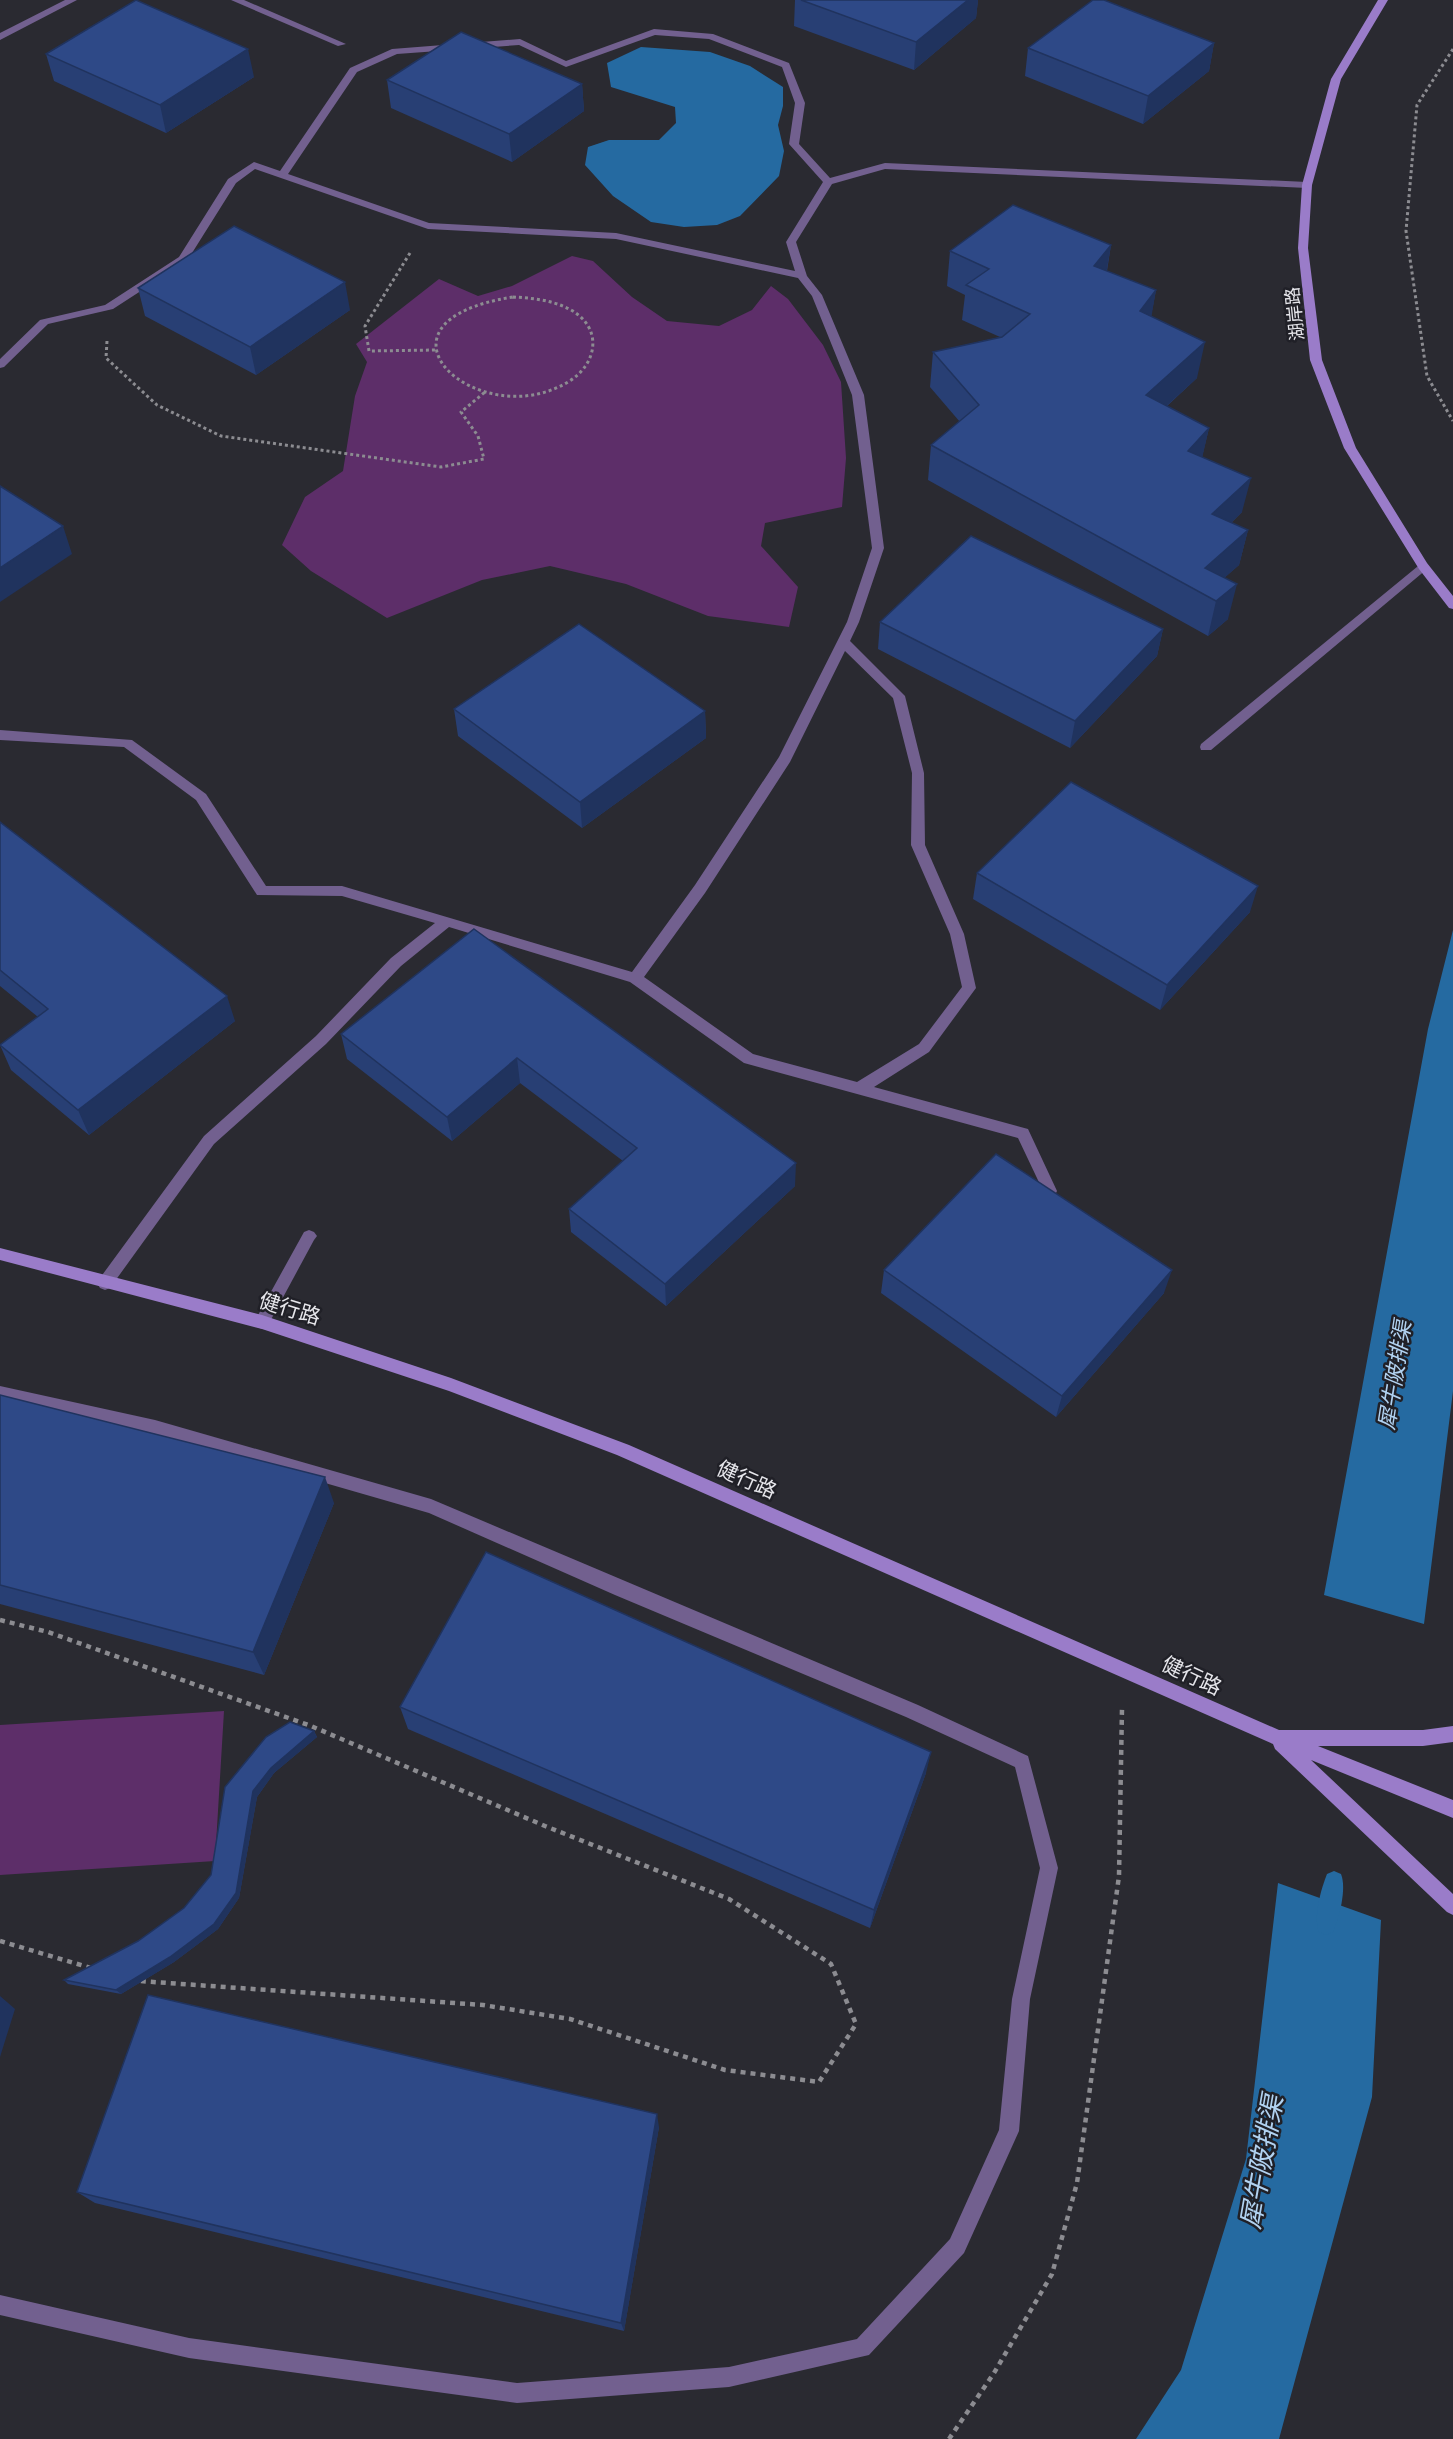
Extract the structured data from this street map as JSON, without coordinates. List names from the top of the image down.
{
  "streets": {
    "street": ["湖岸路", "健行路"]
  },
  "water": ["犀牛陂排渠"]
}
